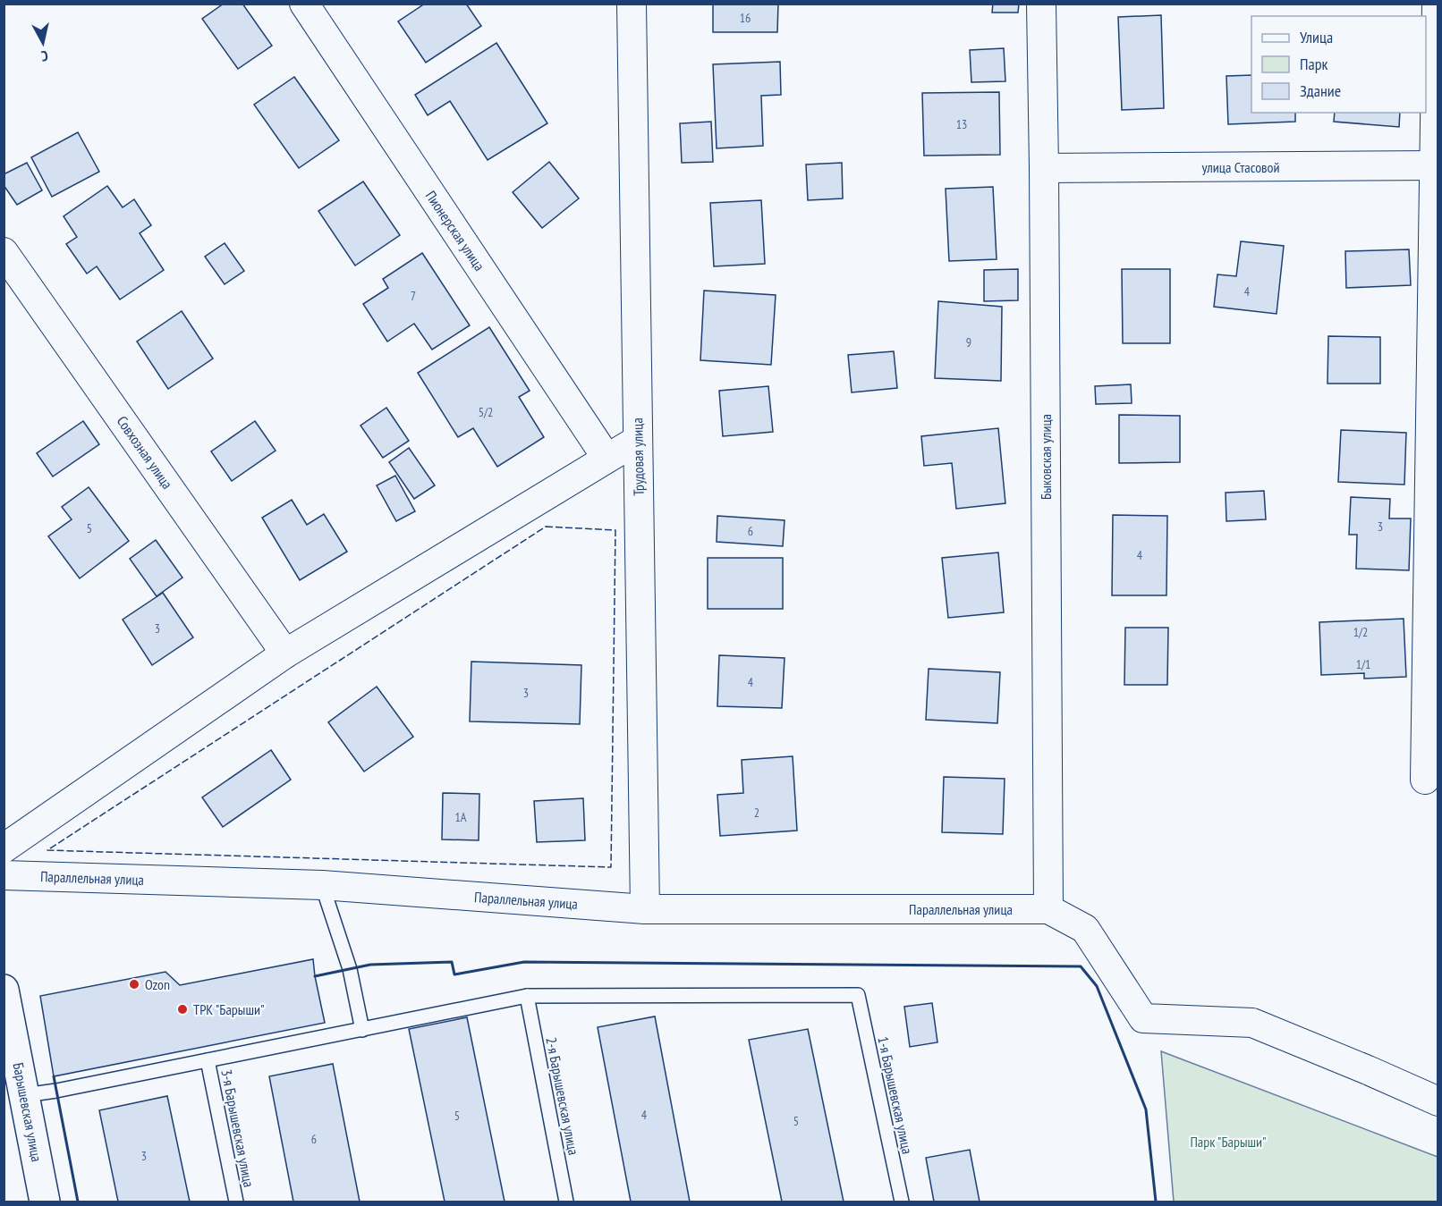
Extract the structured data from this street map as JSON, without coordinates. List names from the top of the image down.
{
  "streets": {
    "street": [
      "улица Стасовой",
      "Пионерская улица",
      "Совхозная улица",
      "Трудовая улица",
      "Быковская улица",
      "Параллельная улица",
      "Барышевская улица"
    ],
    "lane": ["1-я Барышевская улица", "2-я Барышевская улица", "3-я Барышевская улица"]
  },
  "crossings": [
    ["улица Стасовой", "Быковская улица"],
    ["Трудовая улица", "Параллельная улица"],
    ["Быковская улица", "Параллельная улица"],
    ["1-я Барышевская улица", "2-я Барышевская улица"]
  ],
  "parks": ["Парк \"Барыши\""],
  "places": ["Ozon", "ТРК \"Барыши\""],
  "house_numbers": [
    "16",
    "13",
    "4",
    "7",
    "9",
    "5/2",
    "3",
    "5",
    "6",
    "4",
    "3",
    "1/2",
    "1/1",
    "4",
    "3",
    "2",
    "1А",
    "4",
    "5",
    "5",
    "6",
    "3"
  ],
  "legend": ["Улица", "Парк", "Здание"],
  "north": "bottom"
}
